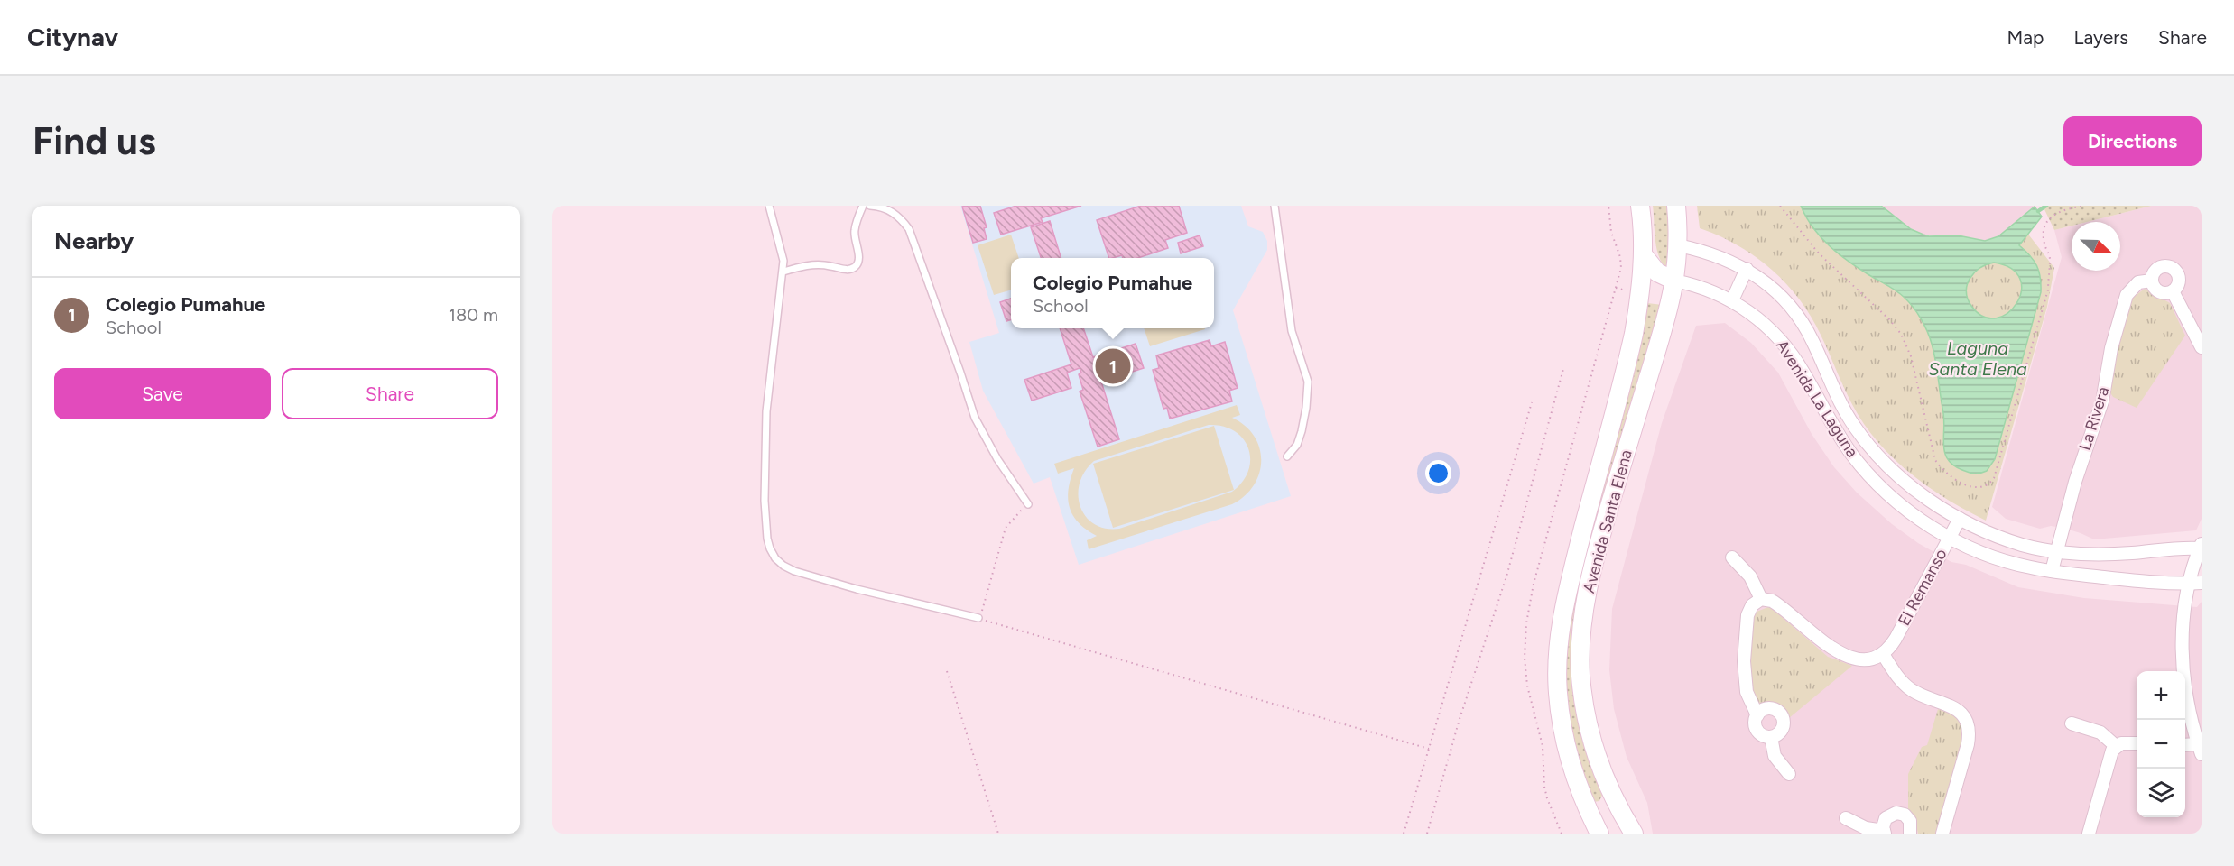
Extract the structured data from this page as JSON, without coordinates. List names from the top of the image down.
{
  "streets": {
    "street": [
      "Avenida La Laguna",
      "La Rivera",
      "Avenida Santa Elena",
      "El Remanso"
    ]
  },
  "crossings": [
    ["Avenida La Laguna", "La Rivera"],
    ["Avenida La Laguna", "Avenida Santa Elena"],
    ["Avenida La Laguna", "El Remanso"]
  ],
  "water": ["Laguna Santa Elena"],
  "north": "bottom right",
  "page": {
    "header": "Citynav",
    "nav": ["Map", "Layers", "Share"],
    "buttons": [
      "Directions",
      ["Save", "Share"]
    ],
    "title": "Find us",
    "heading": "Nearby",
    "popup": ["Colegio Pumahue", "School"],
    "list": [
      {
        "mark": "1",
        "name": "Colegio Pumahue",
        "note": "School",
        "value": "180 m"
      }
    ],
    "pins": "1",
    "map_buttons": ["+", "−"]
  }
}
